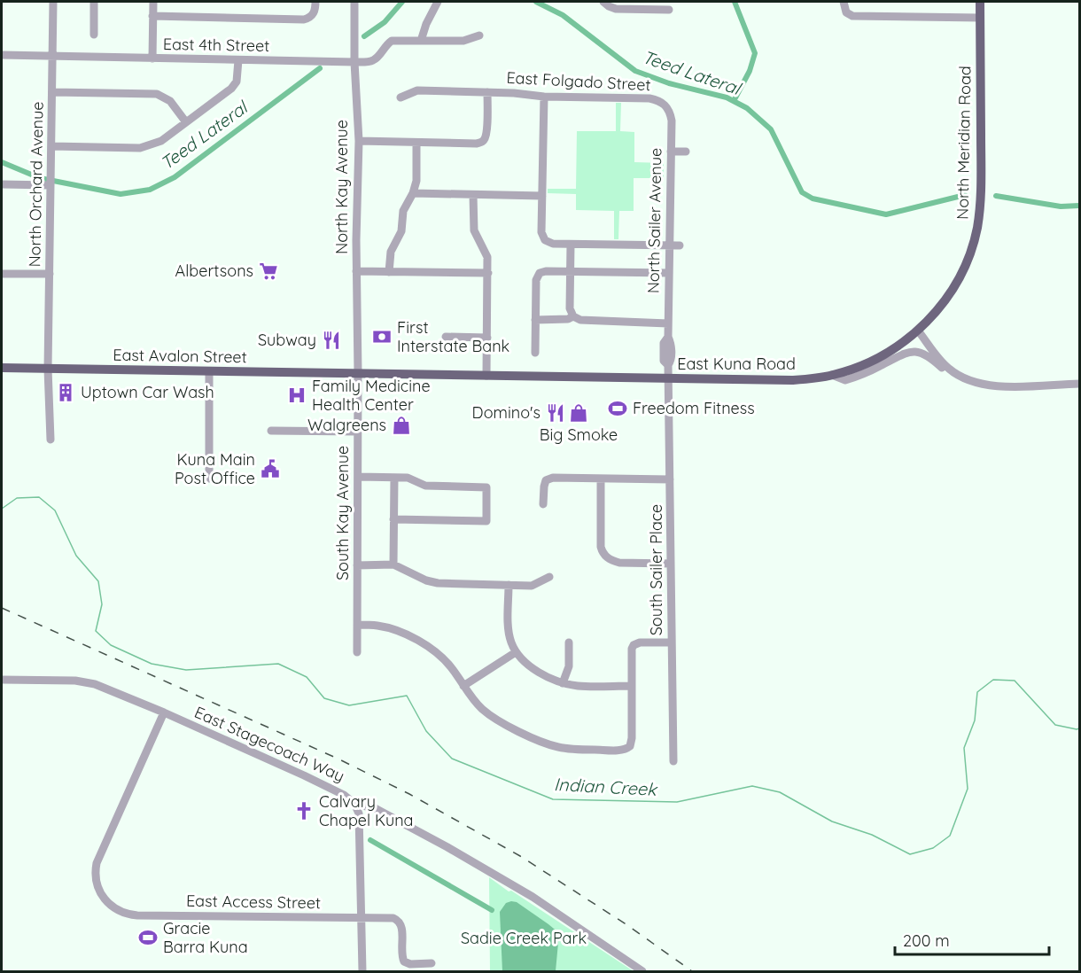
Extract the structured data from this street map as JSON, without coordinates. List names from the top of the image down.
{
  "streets": {
    "main road": ["North Meridian Road", "East Avalon Street", "East Kuna Road"],
    "street": [
      "East 4th Street",
      "East Folgado Street",
      "North Orchard Avenue",
      "North Kay Avenue",
      "North Sailer Avenue",
      "South Kay Avenue",
      "South Sailer Place",
      "East Stagecoach Way",
      "East Access Street"
    ]
  },
  "crossings": [
    ["East 4th Street", "North Orchard Avenue"],
    ["East 4th Street", "North Kay Avenue"],
    ["East Folgado Street", "North Sailer Avenue"],
    ["North Meridian Road", "East Kuna Road"],
    ["North Orchard Avenue", "East Avalon Street"],
    ["North Kay Avenue", "East Avalon Street"],
    ["North Kay Avenue", "East Kuna Road"],
    ["North Kay Avenue", "South Kay Avenue"],
    ["North Sailer Avenue", "East Kuna Road"],
    ["North Sailer Avenue", "South Sailer Place"],
    ["East Avalon Street", "East Kuna Road"],
    ["East Avalon Street", "South Kay Avenue"],
    ["East Kuna Road", "South Kay Avenue"],
    ["East Kuna Road", "South Sailer Place"],
    ["East Stagecoach Way", "East Access Street"]
  ],
  "water": ["Teed Lateral", "Indian Creek"],
  "parks": ["Sadie Creek Park"],
  "places": {
    "supermarket": ["Albertsons"],
    "bank": ["First Interstate Bank"],
    "restaurant": ["Subway", "Domino's"],
    "building": ["Uptown Car Wash"],
    "hospital": ["Family Medicine Health Center"],
    "sports": ["Freedom Fitness", "Gracie Barra Kuna"],
    "shop": ["Big Smoke", "Walgreens"],
    "public building": ["Kuna Main Post Office"],
    "church": ["Calvary Chapel Kuna"]
  },
  "scale_bar": "200 m"
}
